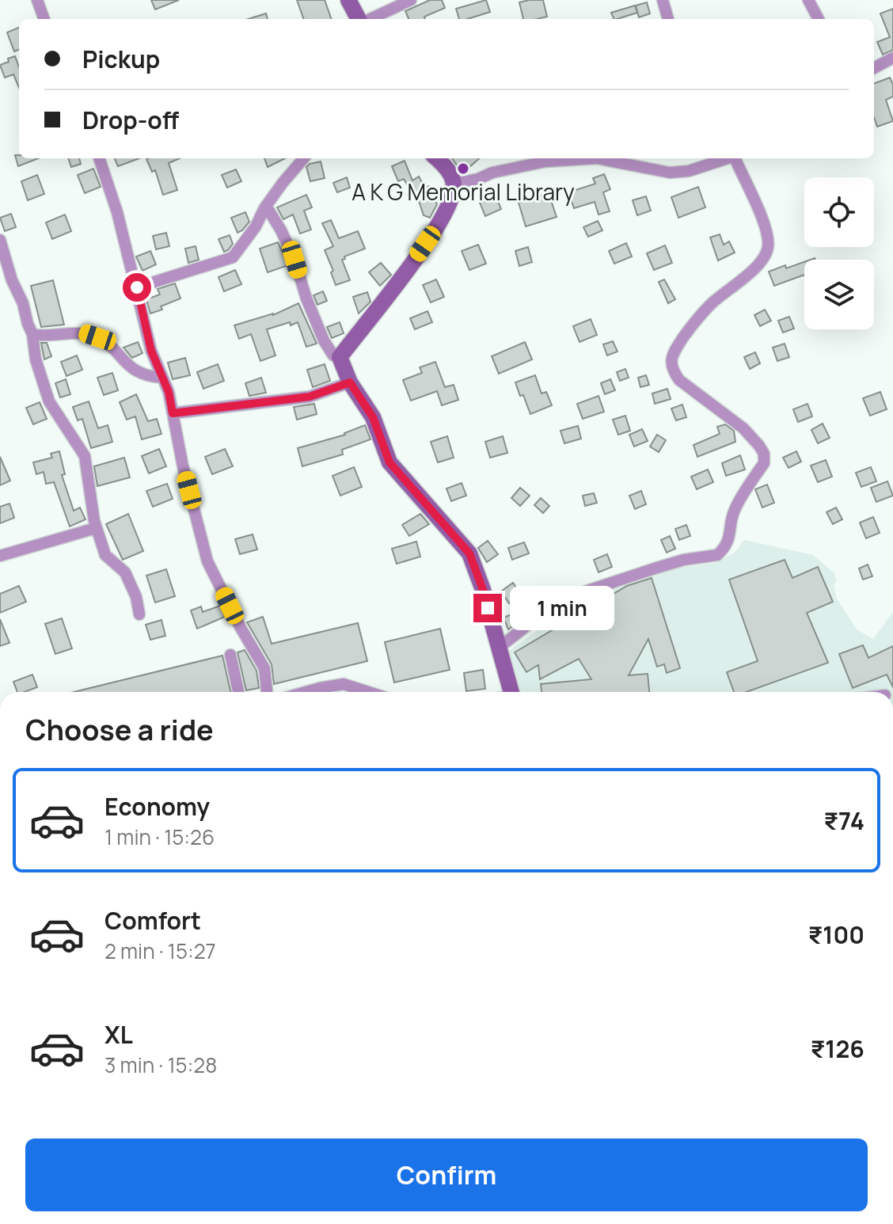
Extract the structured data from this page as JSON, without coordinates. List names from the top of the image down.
{
  "places": ["A K G Memorial Library"],
  "page": {
    "banner": ["Pickup", "Drop-off"],
    "bubble": "1 min",
    "heading": "Choose a ride",
    "list": [
      {
        "name": "Economy",
        "note": "1 min · 15:26",
        "value": "₹74"
      },
      {
        "name": "Comfort",
        "note": "2 min · 15:27",
        "value": "₹100"
      },
      {
        "name": "XL",
        "note": "3 min · 15:28",
        "value": "₹126"
      }
    ],
    "buttons": "Confirm"
  }
}
